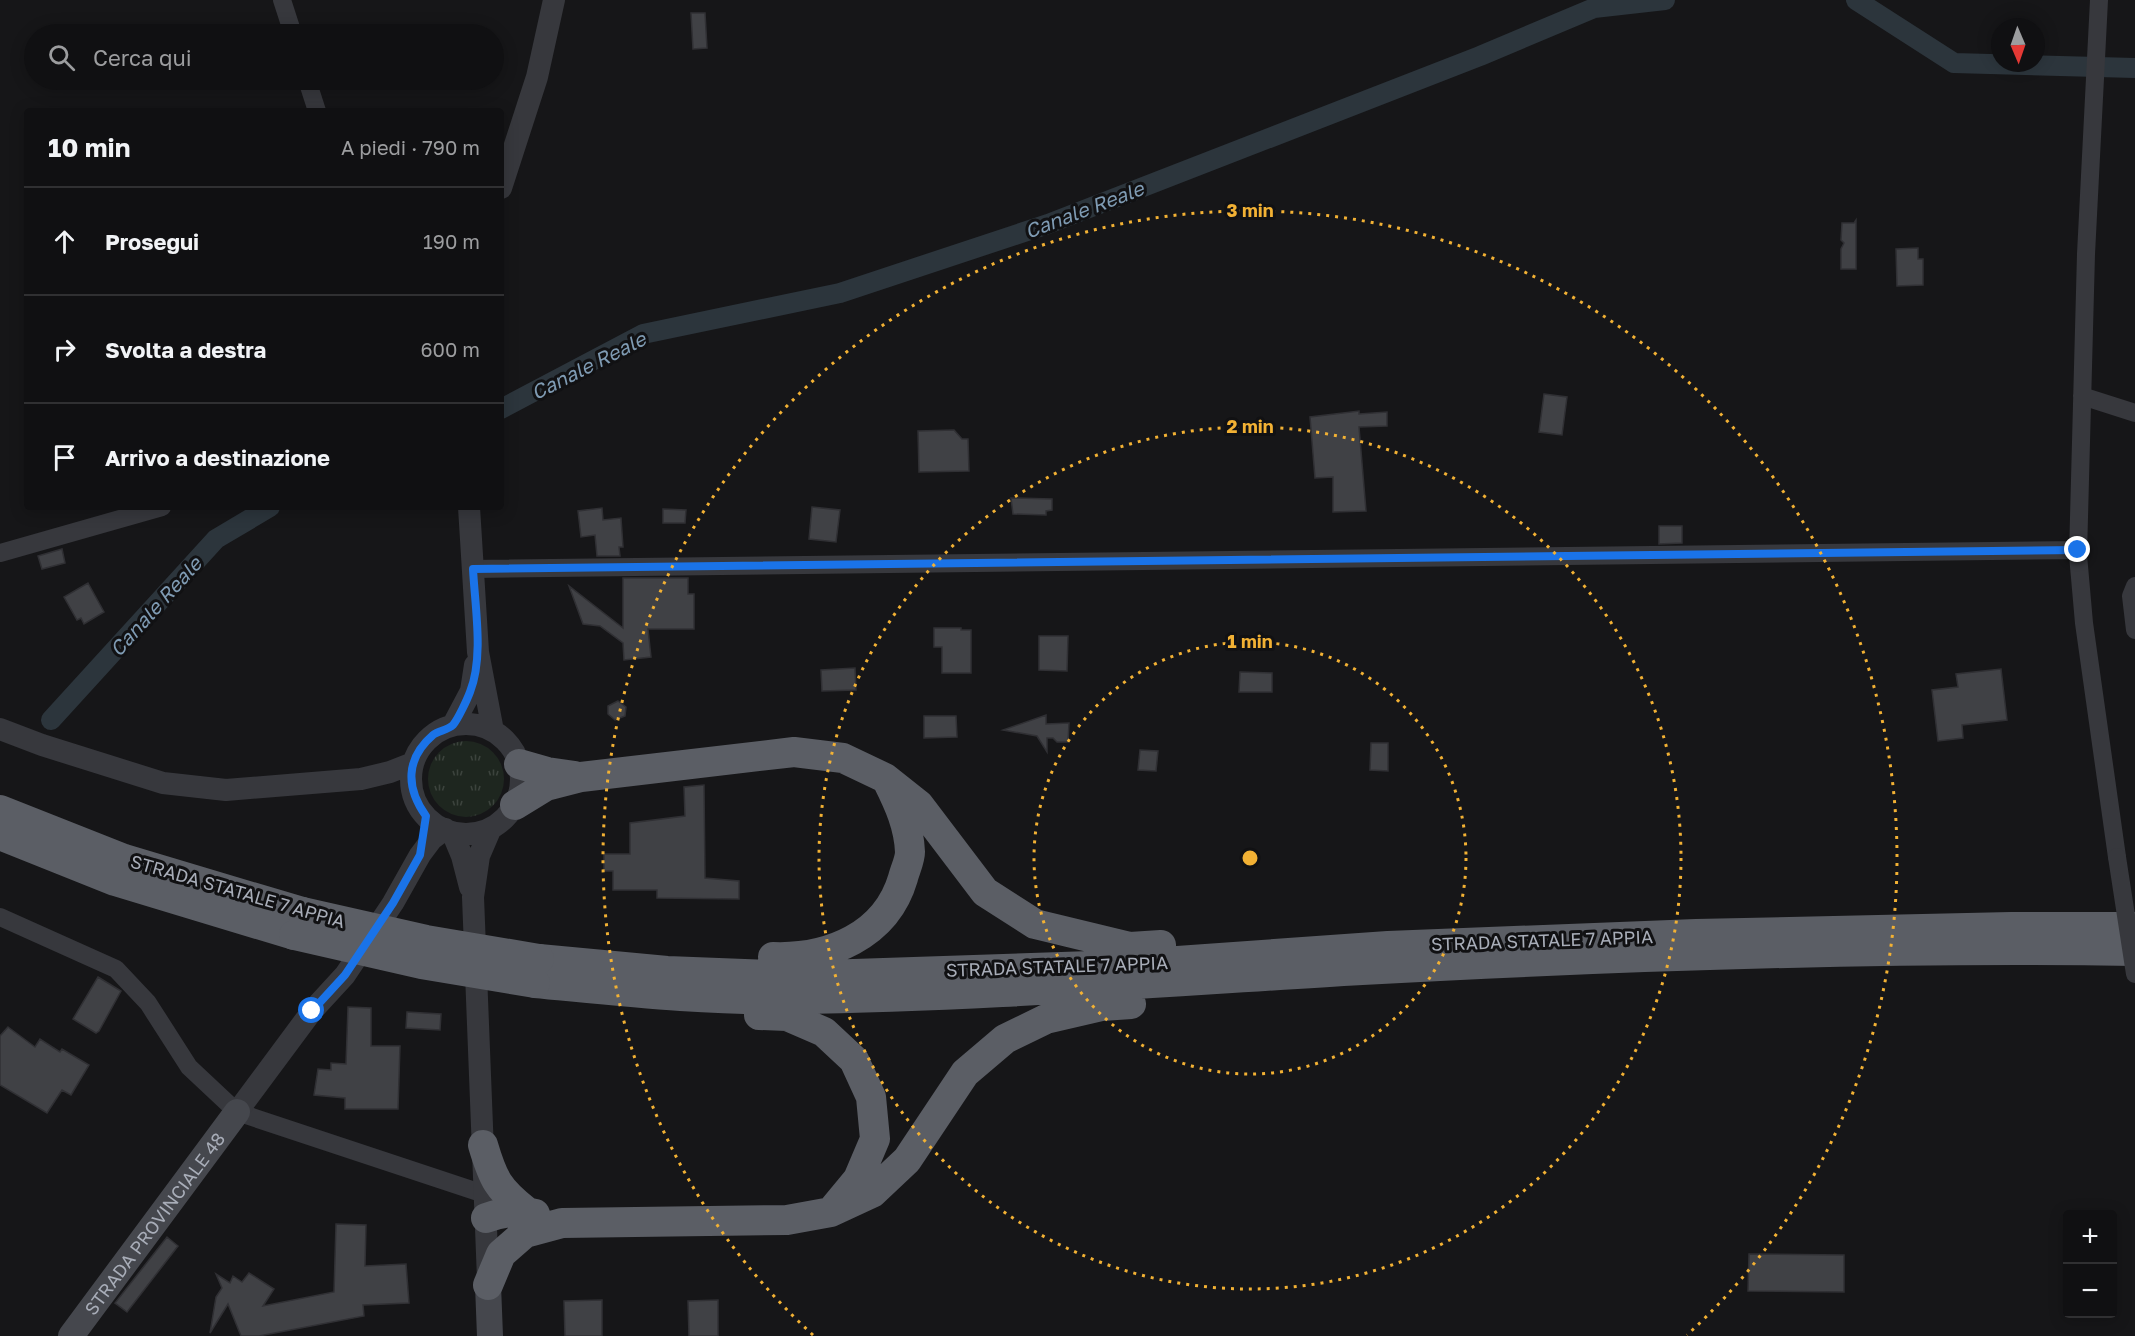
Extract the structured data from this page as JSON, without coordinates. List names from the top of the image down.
{
  "streets": {
    "highway": ["STRADA STATALE 7 APPIA"],
    "main road": ["STRADA PROVINCIALE 48"]
  },
  "water": ["Canale Reale"],
  "north": "bottom",
  "page": {
    "search": "Cerca qui",
    "heading": ["10 min", "A piedi · 790 m"],
    "list": [
      ["Prosegui", "190 m"],
      ["Svolta a destra", "600 m"],
      "Arrivo a destinazione"
    ],
    "map_buttons": ["+", "−"]
  },
  "rings": ["3 min", "2 min", "1 min"]
}
